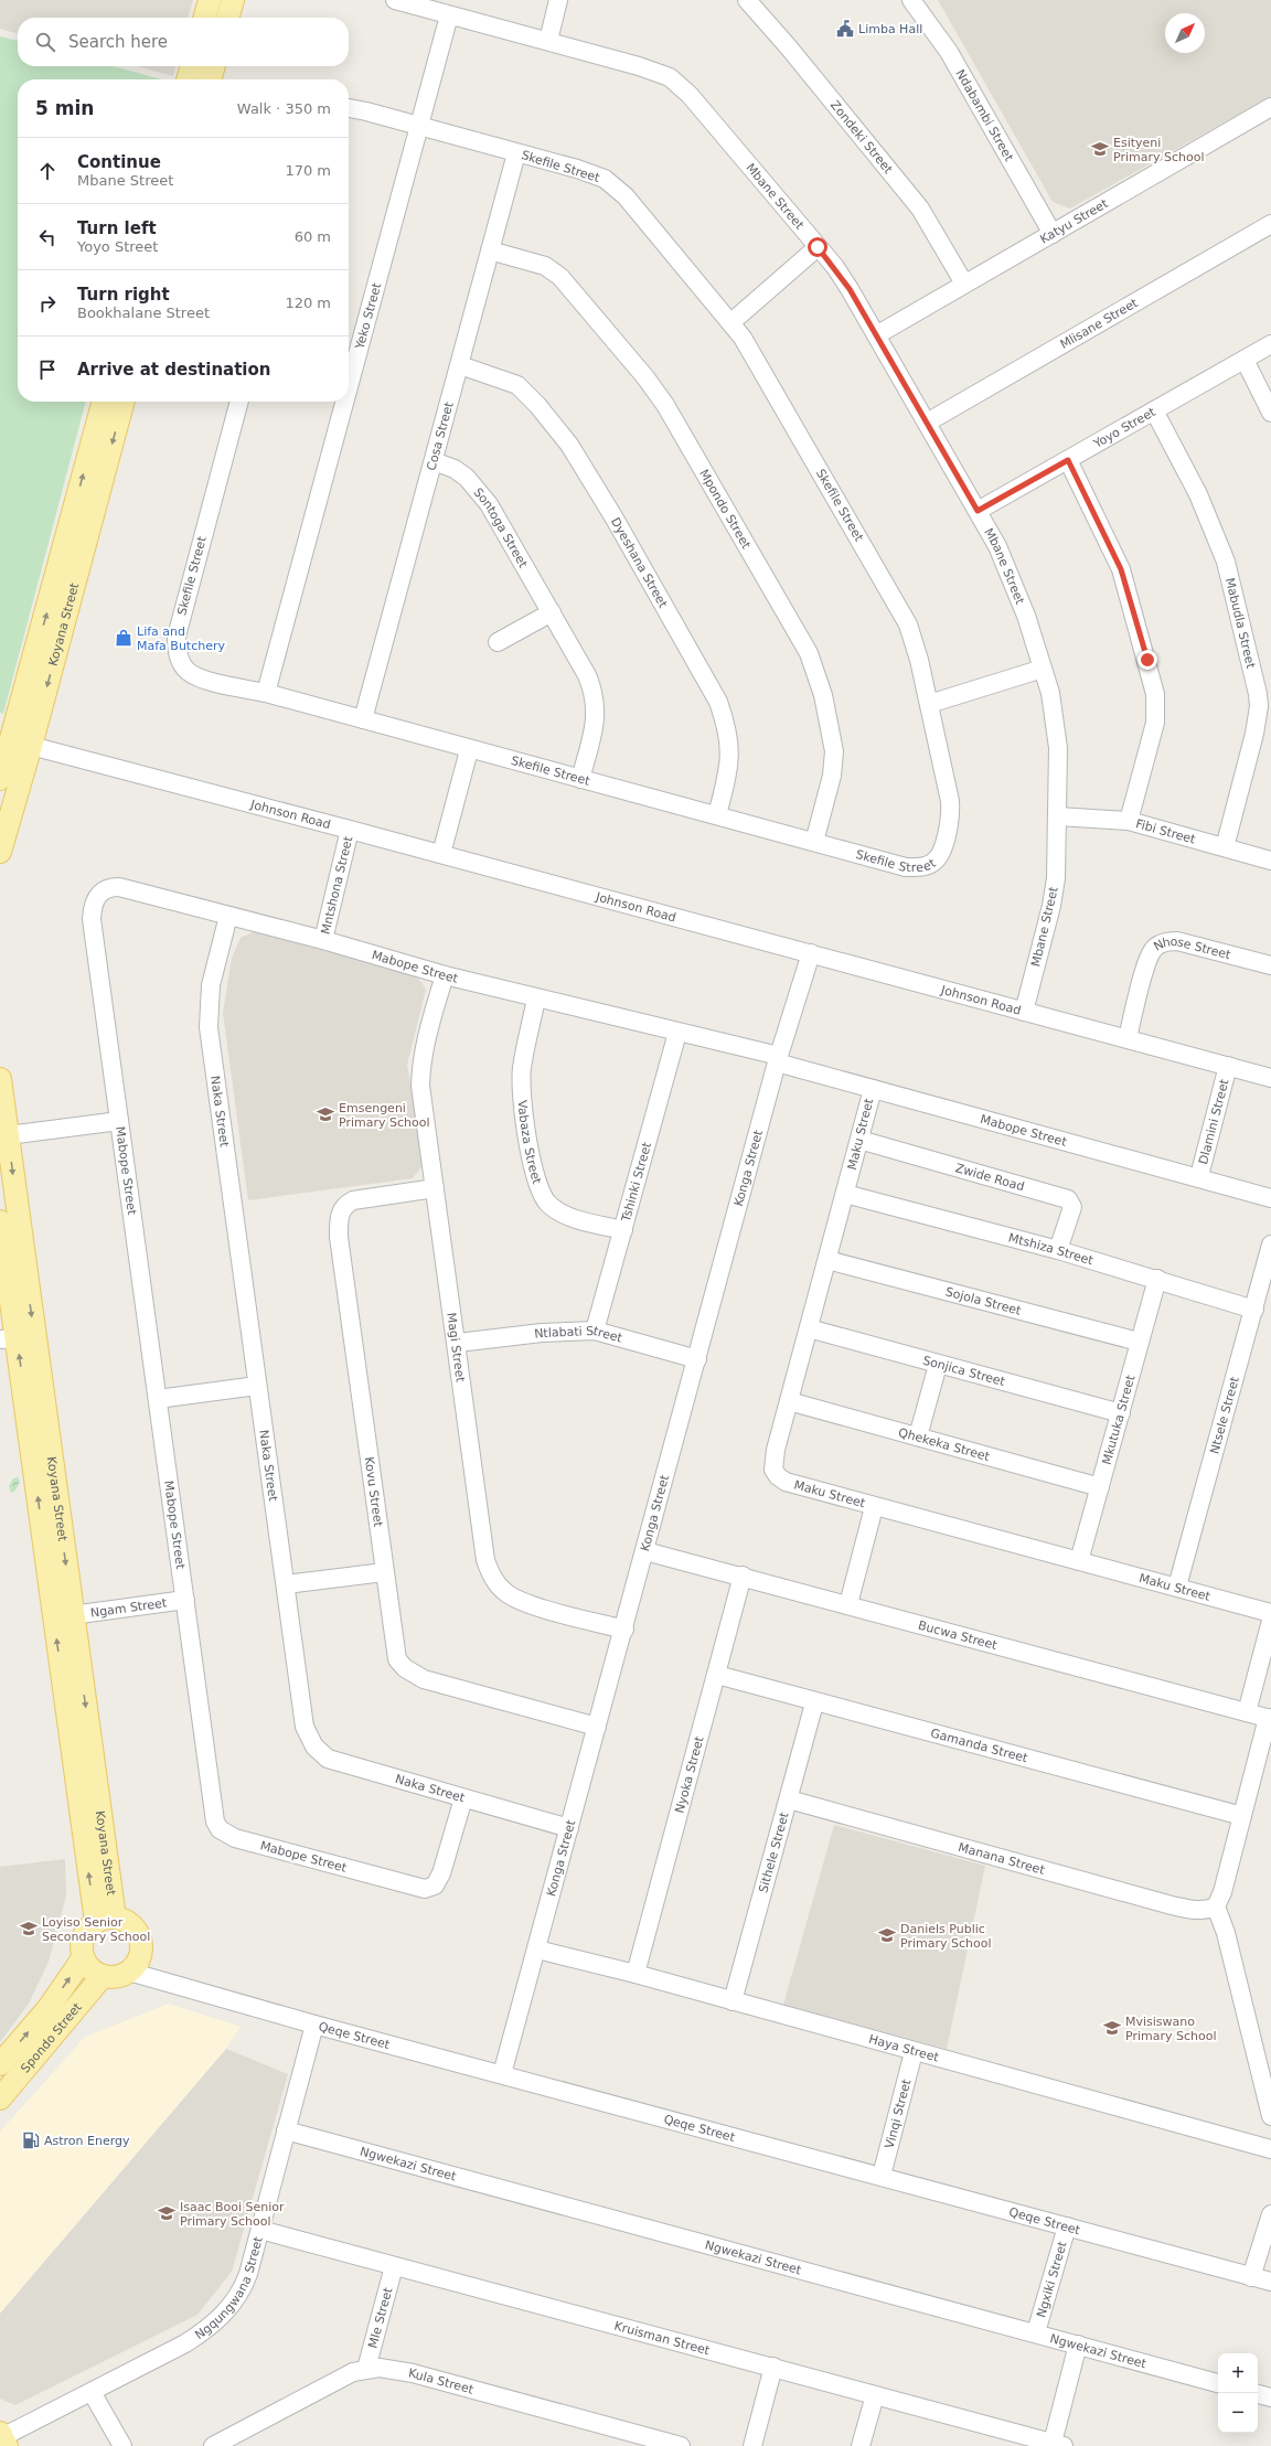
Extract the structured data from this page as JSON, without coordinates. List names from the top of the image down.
{
  "streets": {
    "main road": ["Koyana Street", "Spondo Street"],
    "street": [
      "Ndabambi Street",
      "Zondeki Street",
      "Skefile Street",
      "Mbane Street",
      "Katyu Street",
      "Yeko Street",
      "Mlisane Street",
      "Yoyo Street",
      "Cosa Street",
      "Mpondo Street",
      "Sontoga Street",
      "Dyeshana Street",
      "Mabudla Street",
      "Johnson Road",
      "Fibi Street",
      "Mntshona Street",
      "Nhose Street",
      "Mabope Street",
      "Naka Street",
      "Dlamini Street",
      "Maku Street",
      "Vabaza Street",
      "Konga Street",
      "Zwide Road",
      "Tshinki Street",
      "Mtshiza Street",
      "Sojola Street",
      "Ntlabati Street",
      "Magi Street",
      "Sonjica Street",
      "Ntsele Street",
      "Mkutuka Street",
      "Qhekeka Street",
      "Kovu Street",
      "Ngam Street",
      "Bucwa Street",
      "Gamanda Street",
      "Nyoka Street",
      "Sithele Street",
      "Manana Street",
      "Qeqe Street",
      "Haya Street",
      "Vinqi Street",
      "Ngwekazi Street",
      "Ngxiki Street",
      "Ngqungwana Street",
      "Mle Street",
      "Kruisman Street",
      "Kula Street"
    ]
  },
  "crossings": [
    ["Ndabambi Street", "Katyu Street"],
    ["Zondeki Street", "Katyu Street"],
    ["Skefile Street", "Yeko Street"],
    ["Skefile Street", "Cosa Street"],
    ["Skefile Street", "Mpondo Street"],
    ["Skefile Street", "Sontoga Street"],
    ["Skefile Street", "Dyeshana Street"],
    ["Mbane Street", "Katyu Street"],
    ["Mbane Street", "Yeko Street"],
    ["Mbane Street", "Mlisane Street"],
    ["Mbane Street", "Yoyo Street"],
    ["Mbane Street", "Johnson Road"],
    ["Mbane Street", "Fibi Street"],
    ["Yoyo Street", "Mabudla Street"],
    ["Cosa Street", "Mpondo Street"],
    ["Cosa Street", "Sontoga Street"],
    ["Cosa Street", "Dyeshana Street"],
    ["Mabudla Street", "Fibi Street"],
    ["Koyana Street", "Johnson Road"],
    ["Koyana Street", "Ngam Street"],
    ["Koyana Street", "Qeqe Street"],
    ["Koyana Street", "Spondo Street"],
    ["Johnson Road", "Mntshona Street"],
    ["Johnson Road", "Nhose Street"],
    ["Johnson Road", "Dlamini Street"],
    ["Johnson Road", "Konga Street"],
    ["Mntshona Street", "Mabope Street"],
    ["Mabope Street", "Naka Street"],
    ["Mabope Street", "Dlamini Street"],
    ["Mabope Street", "Maku Street"],
    ["Mabope Street", "Vabaza Street"],
    ["Mabope Street", "Konga Street"],
    ["Mabope Street", "Tshinki Street"],
    ["Mabope Street", "Magi Street"],
    ["Mabope Street", "Ngam Street"],
    ["Naka Street", "Konga Street"],
    ["Maku Street", "Zwide Road"],
    ["Maku Street", "Mtshiza Street"],
    ["Maku Street", "Sojola Street"],
    ["Maku Street", "Sonjica Street"],
    ["Maku Street", "Ntsele Street"],
    ["Maku Street", "Mkutuka Street"],
    ["Maku Street", "Qhekeka Street"],
    ["Vabaza Street", "Tshinki Street"],
    ["Konga Street", "Ntlabati Street"],
    ["Konga Street", "Magi Street"],
    ["Konga Street", "Kovu Street"],
    ["Konga Street", "Bucwa Street"],
    ["Konga Street", "Qeqe Street"],
    ["Konga Street", "Haya Street"],
    ["Zwide Road", "Mtshiza Street"],
    ["Tshinki Street", "Ntlabati Street"],
    ["Mtshiza Street", "Ntsele Street"],
    ["Mtshiza Street", "Mkutuka Street"],
    ["Sojola Street", "Mkutuka Street"],
    ["Ntlabati Street", "Magi Street"],
    ["Magi Street", "Kovu Street"],
    ["Sonjica Street", "Mkutuka Street"],
    ["Mkutuka Street", "Qhekeka Street"],
    ["Bucwa Street", "Nyoka Street"],
    ["Gamanda Street", "Nyoka Street"],
    ["Gamanda Street", "Sithele Street"],
    ["Nyoka Street", "Haya Street"],
    ["Sithele Street", "Manana Street"],
    ["Sithele Street", "Haya Street"],
    ["Qeqe Street", "Spondo Street"],
    ["Qeqe Street", "Vinqi Street"],
    ["Qeqe Street", "Ngxiki Street"],
    ["Qeqe Street", "Ngqungwana Street"],
    ["Haya Street", "Vinqi Street"],
    ["Ngwekazi Street", "Ngxiki Street"],
    ["Ngwekazi Street", "Ngqungwana Street"],
    ["Ngqungwana Street", "Kruisman Street"],
    ["Mle Street", "Kruisman Street"],
    ["Mle Street", "Kula Street"]
  ],
  "places": {
    "public building": ["Limba Hall"],
    "school or university": [
      "Esityeni Primary School",
      "Emsengeni Primary School",
      "Loyiso Senior Secondary School",
      "Daniels Public Primary School",
      "Mvisiswano Primary School",
      "Isaac Booi Senior Primary School"
    ],
    "shop": ["Lifa and Mafa Butchery"],
    "fuel station": ["Astron Energy"]
  },
  "north": "top right",
  "page": {
    "search": "Search here",
    "heading": ["5 min", "Walk · 350 m"],
    "list": [
      ["Continue", "Mbane Street", "170 m"],
      ["Turn left", "Yoyo Street", "60 m"],
      ["Turn right", "Bookhalane Street", "120 m"],
      "Arrive at destination"
    ],
    "map_buttons": ["+", "−"]
  }
}
